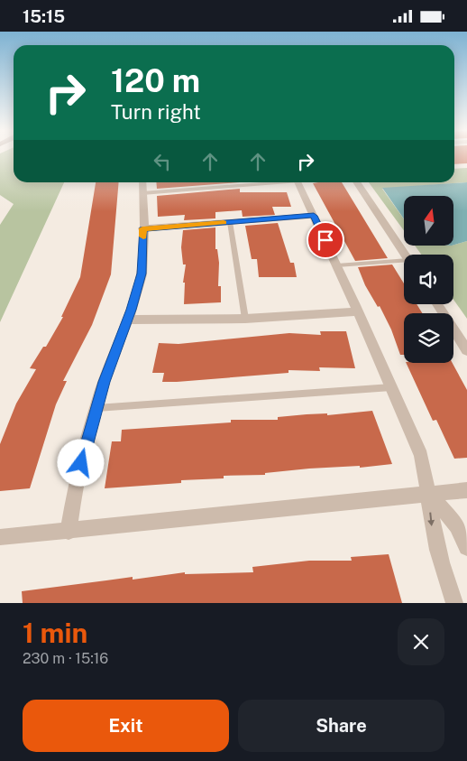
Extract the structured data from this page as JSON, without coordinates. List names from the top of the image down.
{
  "north": "top",
  "page": {
    "status": "15:15",
    "turn": ["120 m", "Turn right"],
    "heading": ["1 min", "230 m · 15:16"],
    "buttons": ["Exit", "Share"]
  }
}
